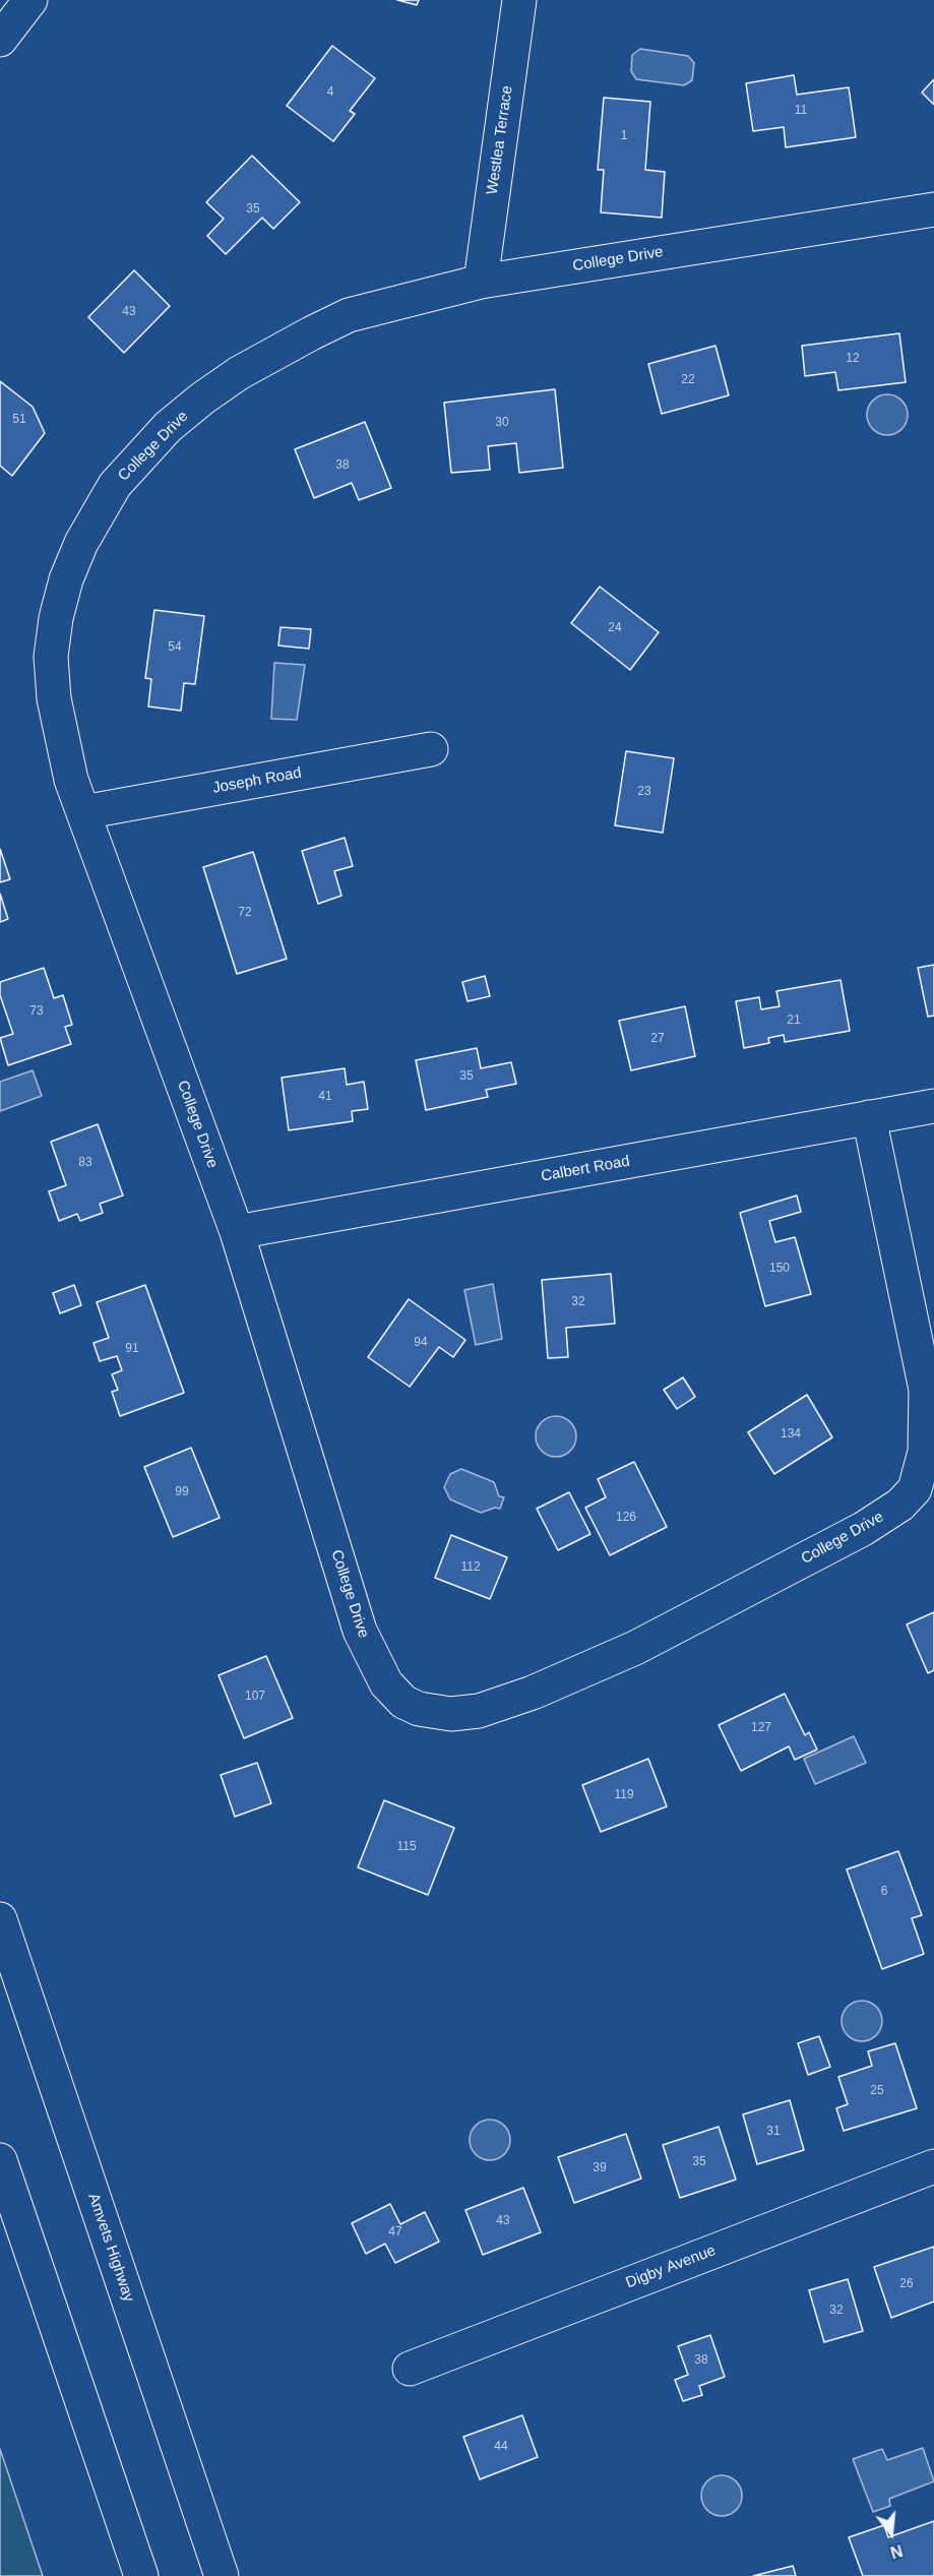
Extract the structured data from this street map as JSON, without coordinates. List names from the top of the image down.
{
  "streets": {
    "main road": [
      "Westlea Terrace",
      "College Drive",
      "Joseph Road",
      "Calbert Road",
      "Amvets Highway",
      "Digby Avenue"
    ]
  },
  "crossings": [
    ["Westlea Terrace", "College Drive"],
    ["College Drive", "Joseph Road"],
    ["College Drive", "Calbert Road"]
  ],
  "house_numbers": [
    "4",
    "11",
    "1",
    "35",
    "43",
    "12",
    "22",
    "51",
    "30",
    "38",
    "24",
    "54",
    "23",
    "72",
    "73",
    "21",
    "27",
    "35",
    "41",
    "83",
    "150",
    "32",
    "94",
    "91",
    "134",
    "99",
    "126",
    "112",
    "107",
    "127",
    "119",
    "115",
    "6",
    "25",
    "31",
    "35",
    "39",
    "43",
    "47",
    "26",
    "32",
    "38",
    "44"
  ],
  "north": "bottom"
}
